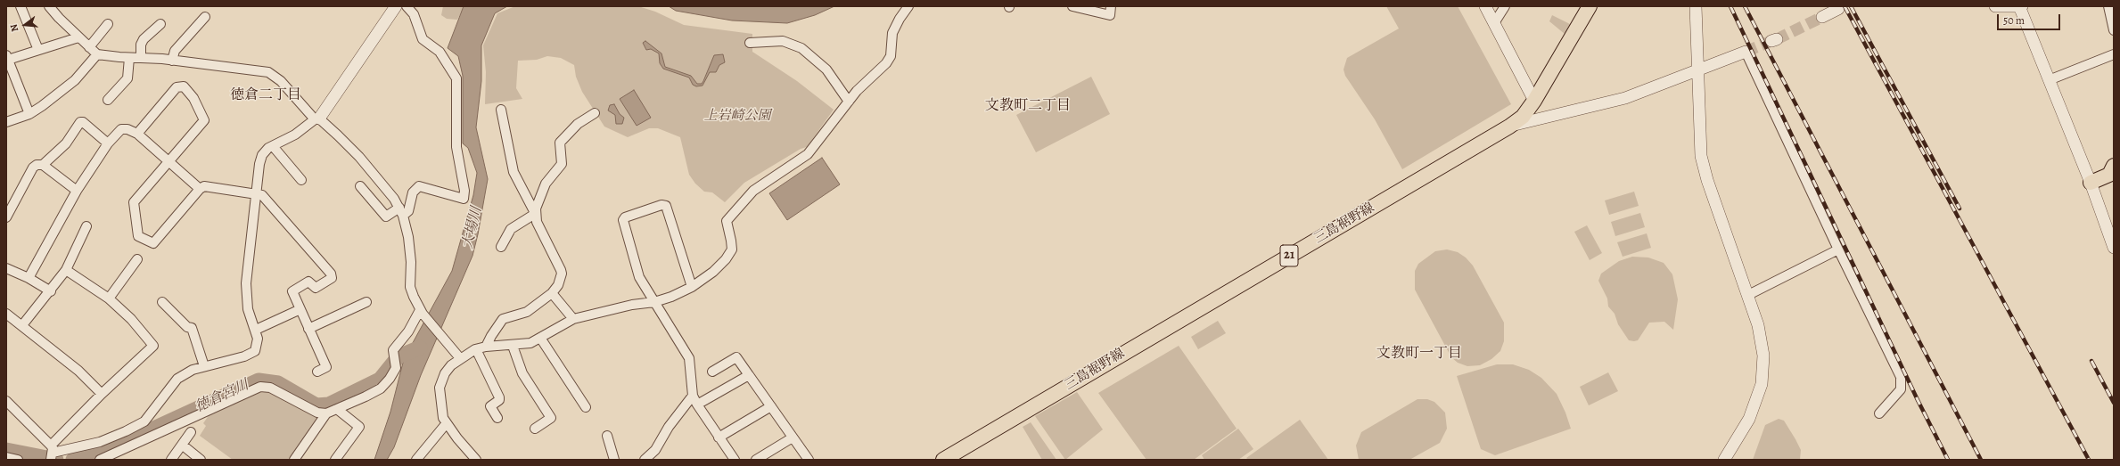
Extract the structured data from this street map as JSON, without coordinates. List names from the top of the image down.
{
  "streets": {
    "main road": ["三島裾野線", "21"]
  },
  "districts": ["徳倉二丁目", "文教町二丁目", "文教町一丁目"],
  "water": ["大場川", "徳倉宮川"],
  "parks": ["上岩崎公園"],
  "scale_bar": "50 m",
  "north": "left"
}
